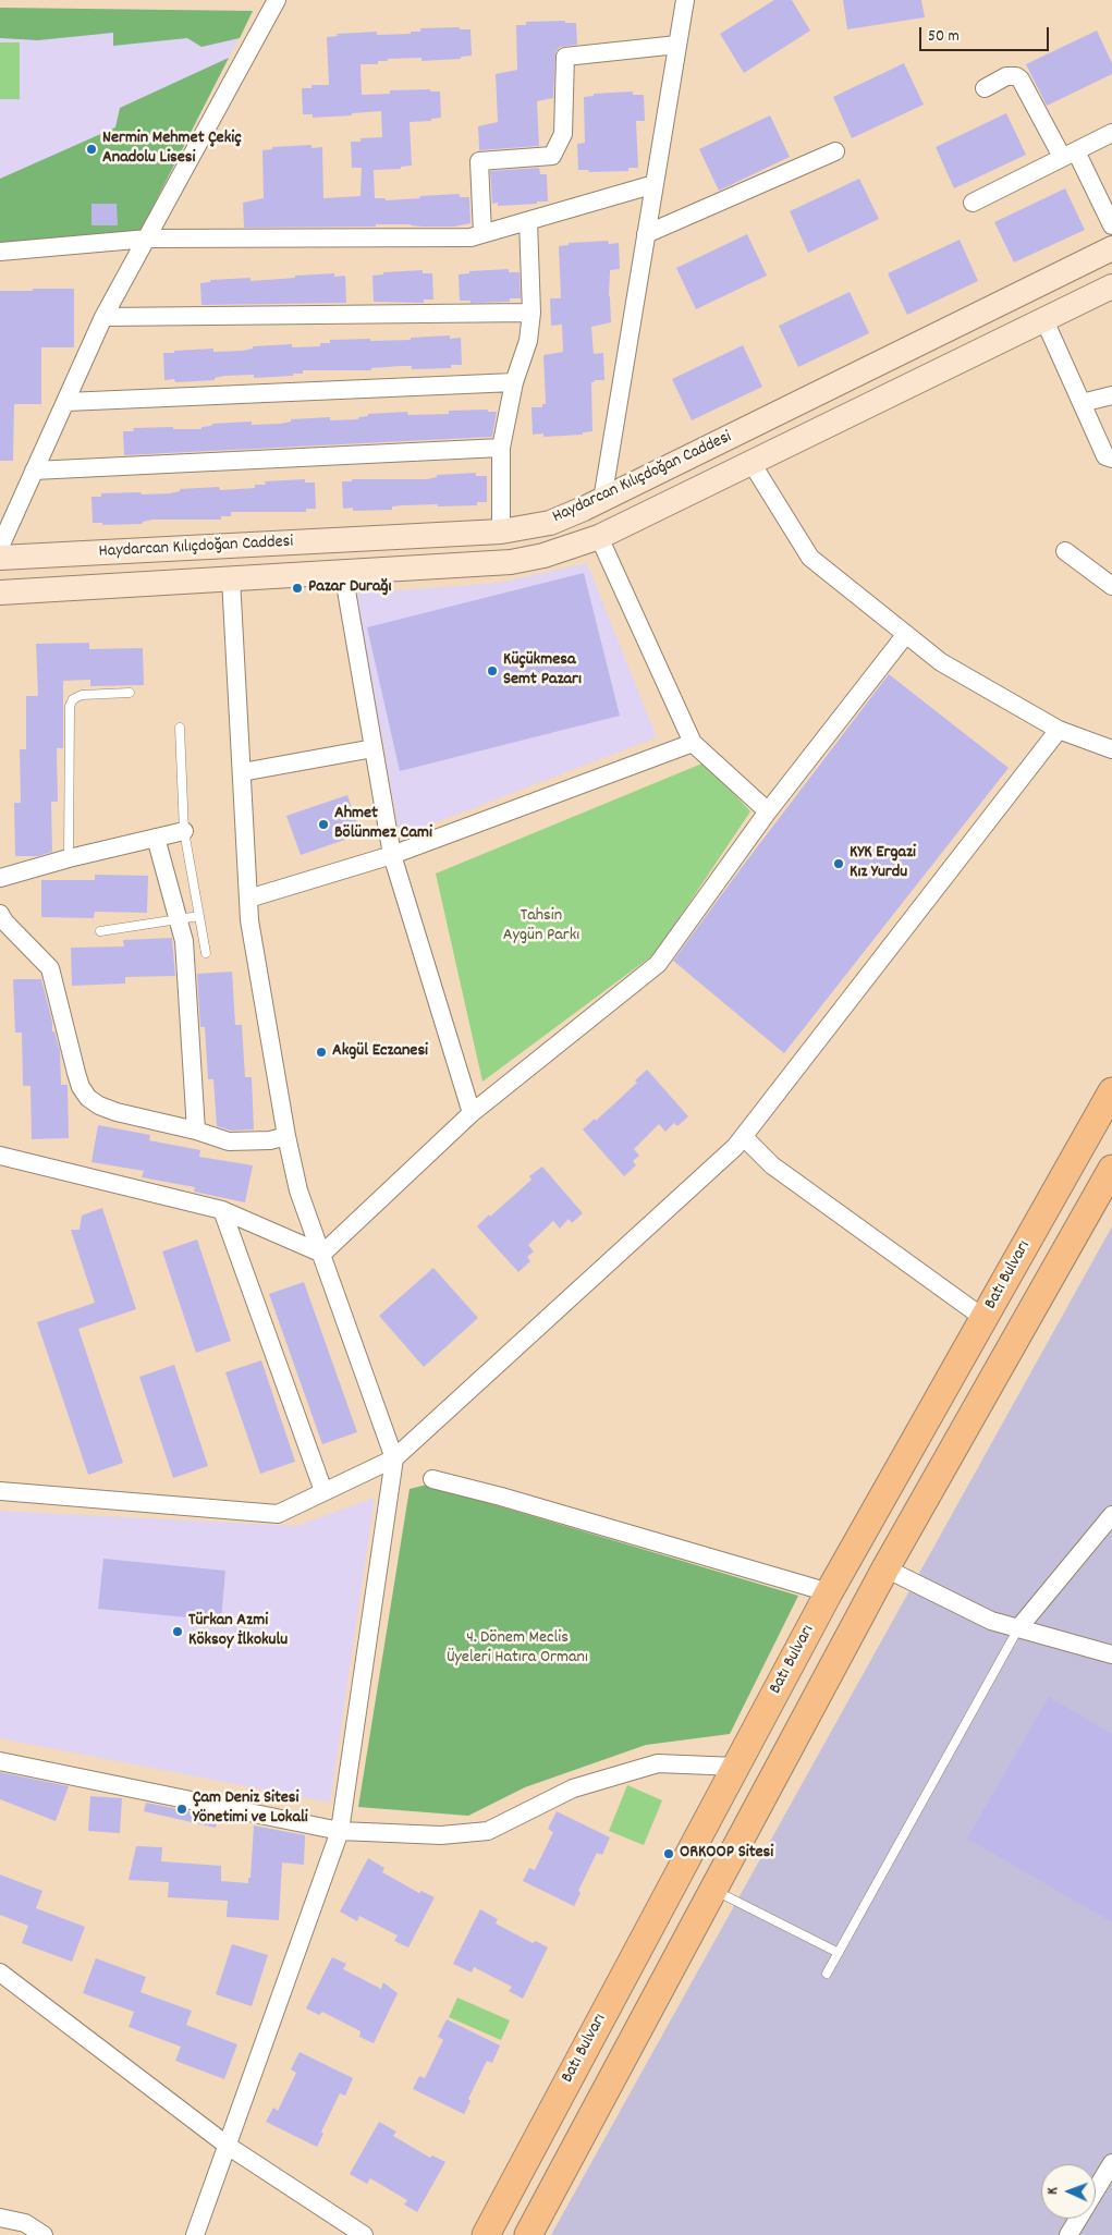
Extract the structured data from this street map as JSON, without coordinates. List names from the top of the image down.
{
  "streets": {
    "main road": ["Haydarcan Kılıçdoğan Caddesi", "Batı Bulvarı"]
  },
  "parks": ["Tahsin Aygün Parkı", "4. Dönem Meclis Üyeleri Hatıra Ormanı"],
  "places": [
    "Nermin Mehmet Çekiç Anadolu Lisesi",
    "Pazar Durağı",
    "Küçükmesa Semt Pazarı",
    "Ahmet Bölünmez Cami",
    "KYK Ergazi Kız Yurdu",
    "Akgül Eczanesi",
    "Türkan Azmi Köksoy İlkokulu",
    "Çam Deniz Sitesi Yönetimi ve Lokali",
    "ORKOOP Sitesi"
  ],
  "scale_bar": "50 m",
  "north": "left"
}
